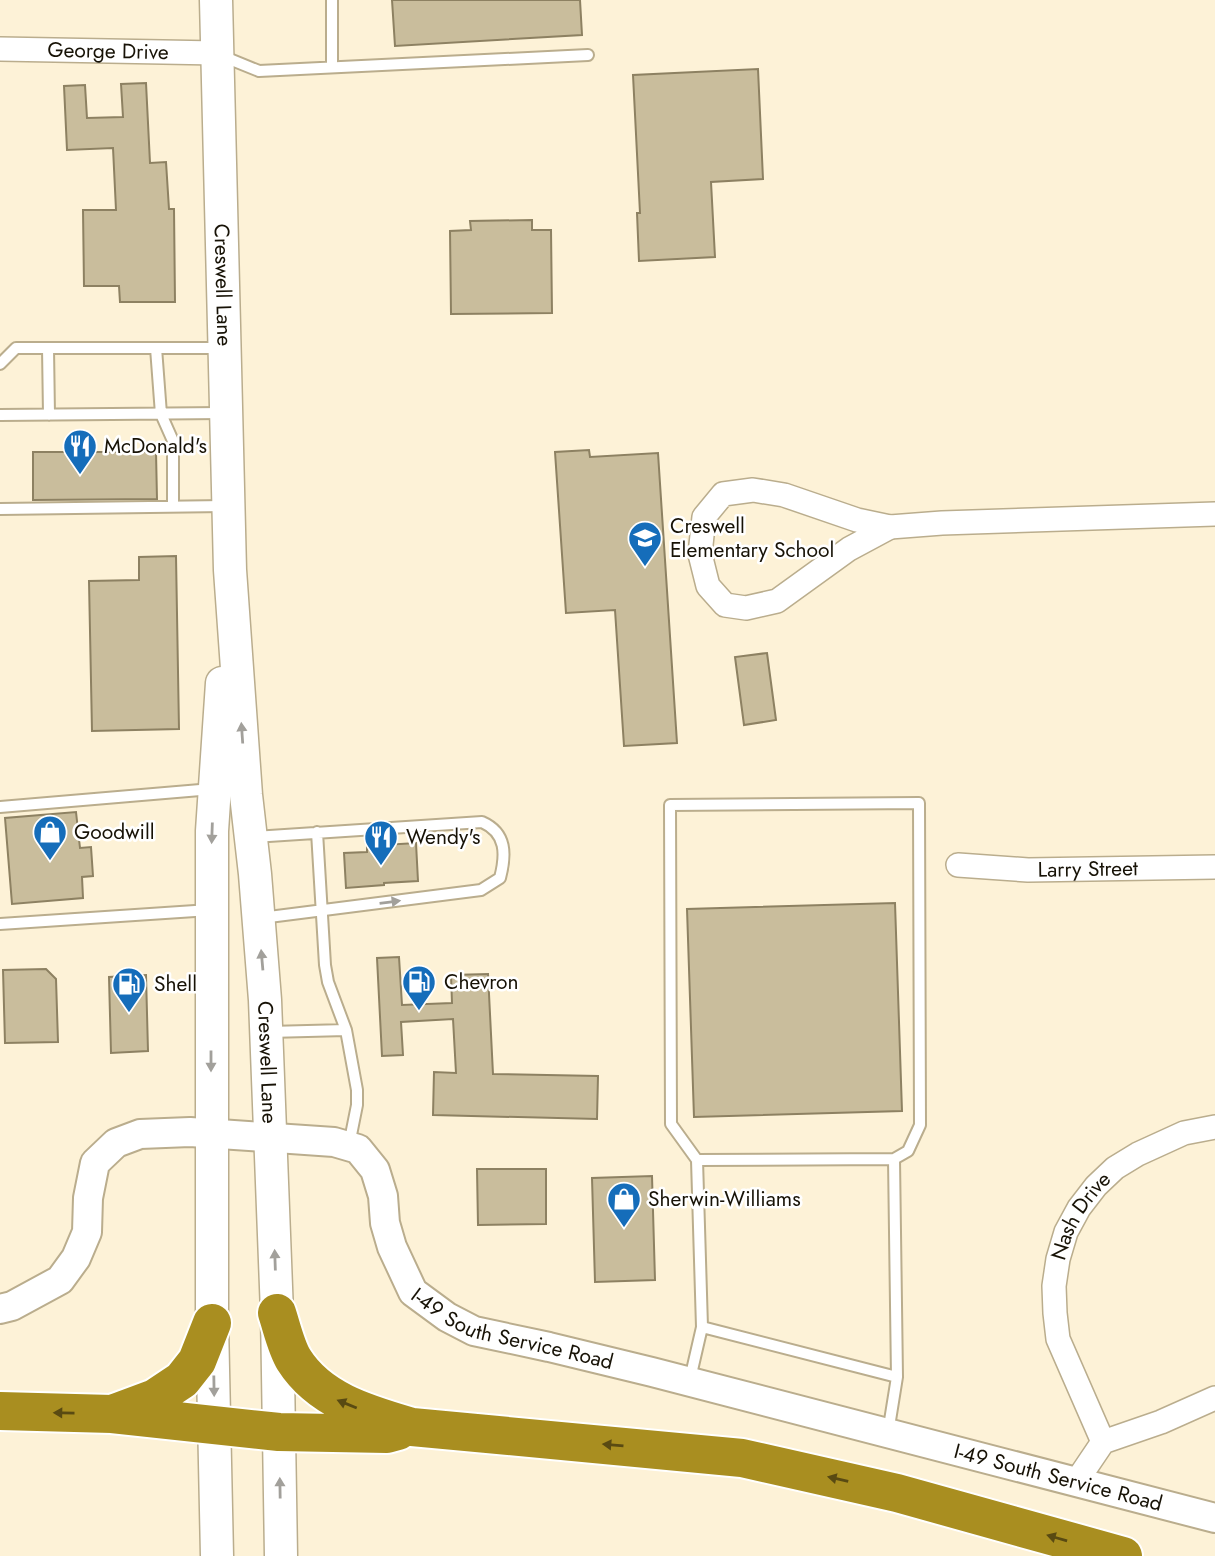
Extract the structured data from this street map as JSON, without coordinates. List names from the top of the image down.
{
  "streets": {
    "main road": ["Creswell Lane"],
    "street": [
      "George Drive",
      "Larry Street",
      "Nash Drive",
      "I-49 South Service Road"
    ]
  },
  "crossings": [
    ["George Drive", "Creswell Lane"]
  ],
  "places": {
    "restaurant": ["McDonald's", "Wendy's"],
    "school or university": ["Creswell Elementary School"],
    "shop": ["Goodwill", "Sherwin-Williams"],
    "fuel station": ["Chevron", "Shell"]
  }
}
